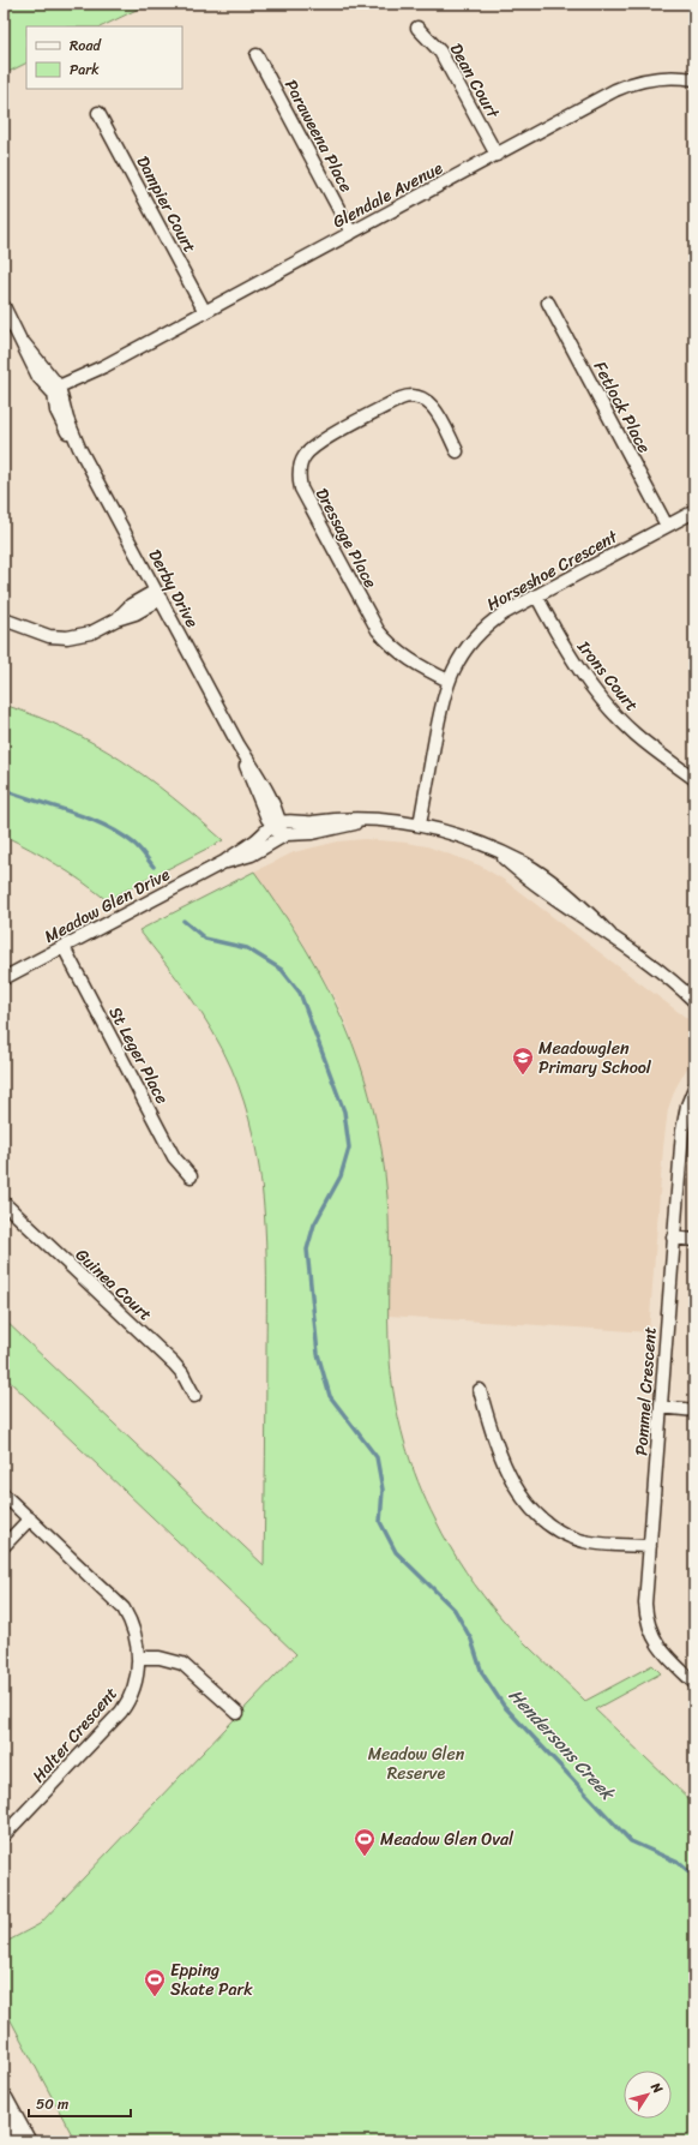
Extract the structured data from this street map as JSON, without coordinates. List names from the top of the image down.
{
  "streets": {
    "street": [
      "Dean Court",
      "Paraweena Place",
      "Glendale Avenue",
      "Dampier Court",
      "Fetlock Place",
      "Dressage Place",
      "Horseshoe Crescent",
      "Derby Drive",
      "Irons Court",
      "Meadow Glen Drive",
      "St Leger Place",
      "Guinea Court",
      "Pommel Crescent",
      "Halter Crescent"
    ]
  },
  "crossings": [
    ["Dean Court", "Glendale Avenue"],
    ["Paraweena Place", "Glendale Avenue"],
    ["Glendale Avenue", "Dampier Court"],
    ["Glendale Avenue", "Derby Drive"],
    ["Fetlock Place", "Horseshoe Crescent"],
    ["Dressage Place", "Horseshoe Crescent"],
    ["Horseshoe Crescent", "Irons Court"],
    ["Horseshoe Crescent", "Meadow Glen Drive"],
    ["Derby Drive", "Meadow Glen Drive"],
    ["Meadow Glen Drive", "St Leger Place"]
  ],
  "water": ["Hendersons Creek"],
  "parks": ["Meadow Glen Reserve"],
  "places": {
    "school or university": ["Meadowglen Primary School"],
    "sports": ["Meadow Glen Oval", "Epping Skate Park"]
  },
  "legend": ["Road", "Park"],
  "scale_bar": "50 m",
  "north": "top right"
}
